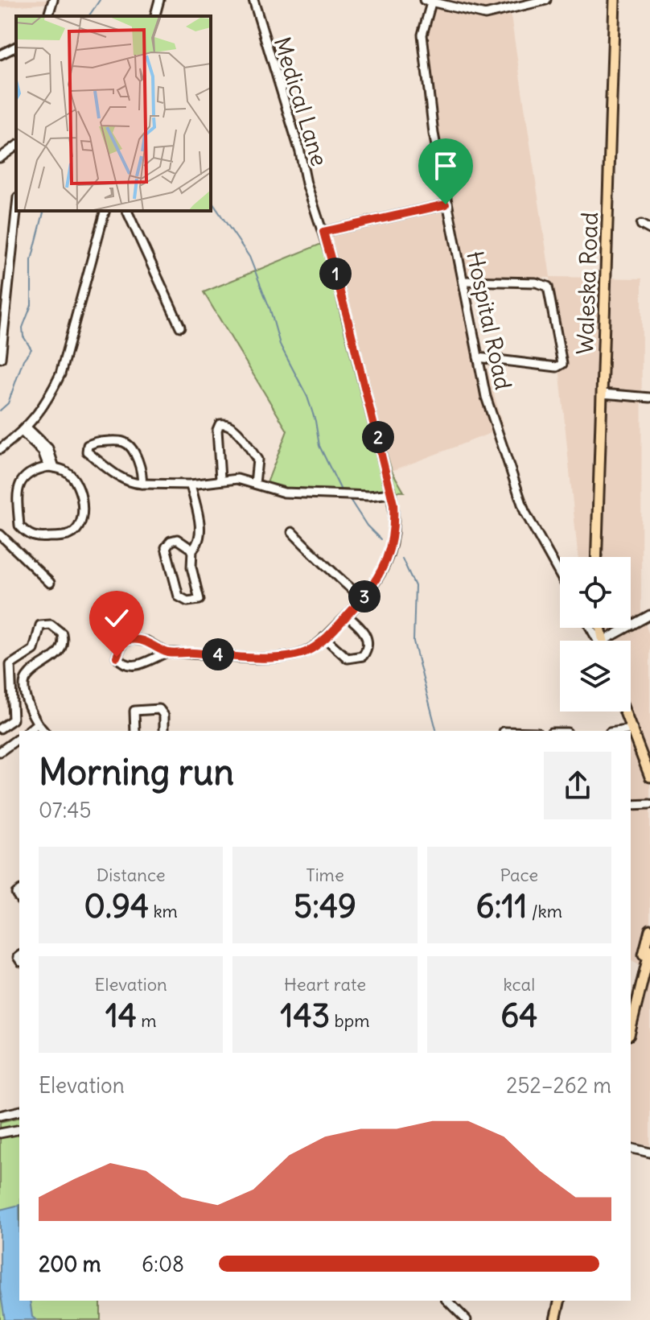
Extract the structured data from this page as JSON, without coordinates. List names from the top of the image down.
{
  "streets": {
    "main road": ["Waleska Road"],
    "street": ["Medical Lane", "Hospital Road"]
  },
  "page": {
    "pins": [
      "1",
      "2",
      "3",
      "4"
    ],
    "heading": ["Morning run", "07:45"],
    "stats": [
      ["Distance", "0.94 km"],
      ["Time", "5:49"],
      ["Pace", "6:11 /km"],
      ["Elevation", "14 m"],
      ["Heart rate", "143 bpm"],
      ["kcal", "64"]
    ],
    "chart": ["Elevation", "252–262 m"],
    "list": [
      {
        "name": "200 m",
        "note": "6:08"
      }
    ]
  }
}
